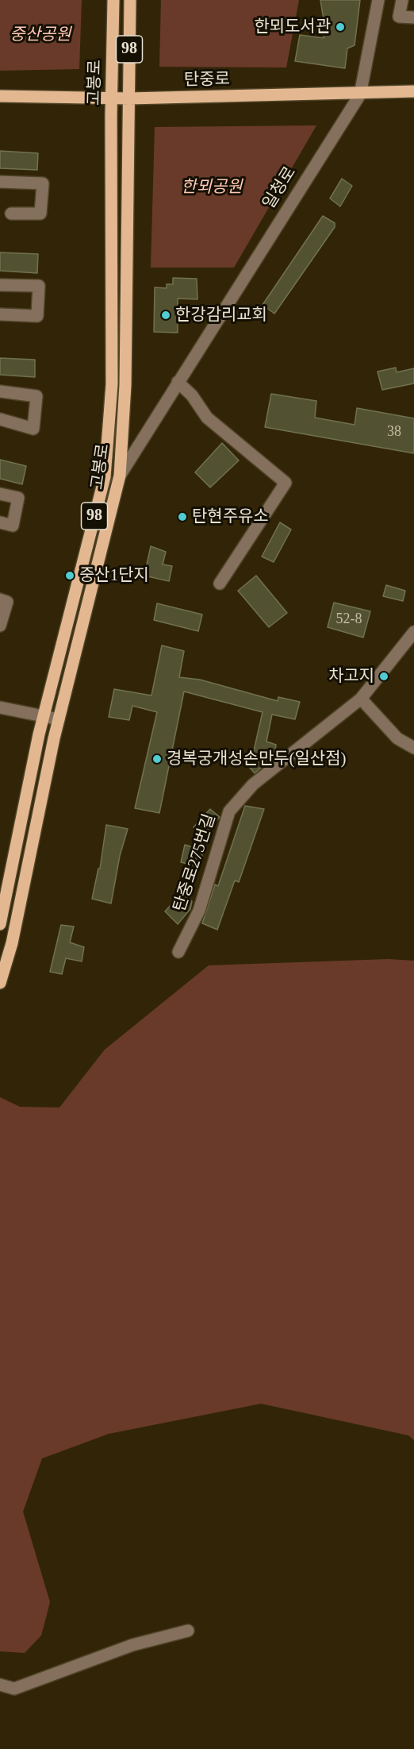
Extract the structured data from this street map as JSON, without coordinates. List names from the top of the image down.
{
  "streets": {
    "main road": ["98", "탄중로", "고봉로"],
    "street": ["일청로", "탄중로275번길"]
  },
  "crossings": [
    ["탄중로", "고봉로"],
    ["탄중로", "일청로"],
    ["고봉로", "일청로"]
  ],
  "parks": ["중산공원", "한뫼공원"],
  "places": [
    "한뫼도서관",
    "한강감리교회",
    "탄현주유소",
    "중산1단지",
    "차고지",
    "경복궁개성손만두(일산점)"
  ],
  "house_numbers": ["38", "52-8"]
}
